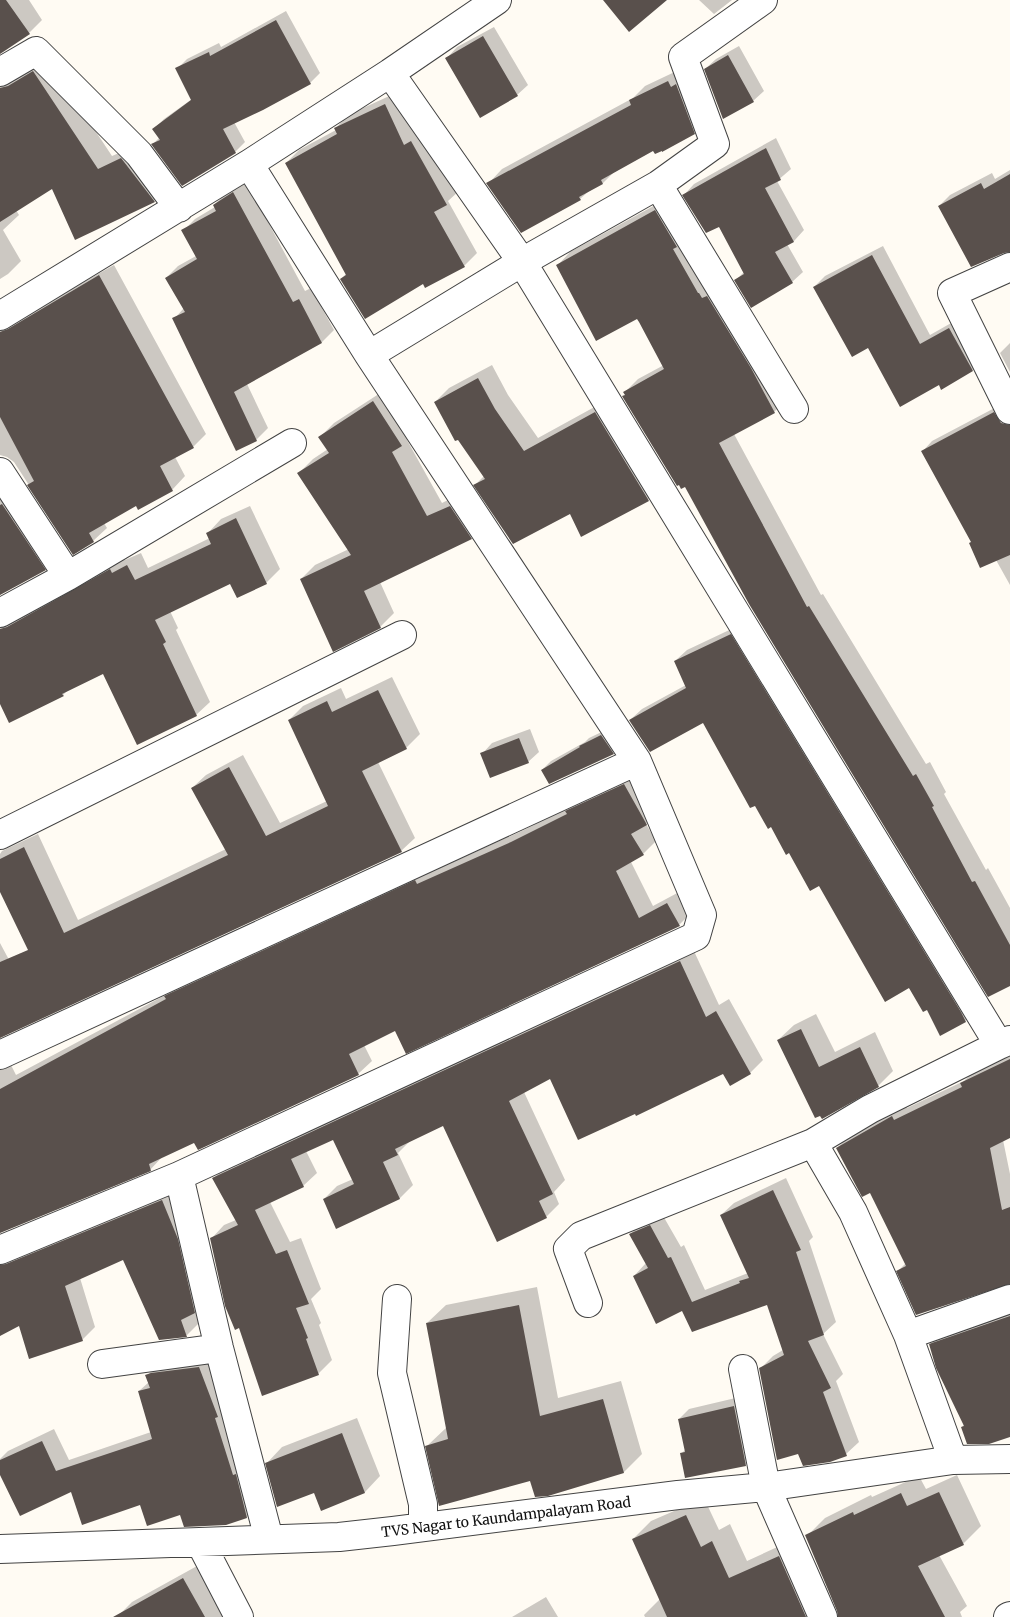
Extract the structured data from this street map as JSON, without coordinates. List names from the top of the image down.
{
  "streets": {
    "street": ["TVS Nagar to Kaundampalayam Road"]
  }
}
